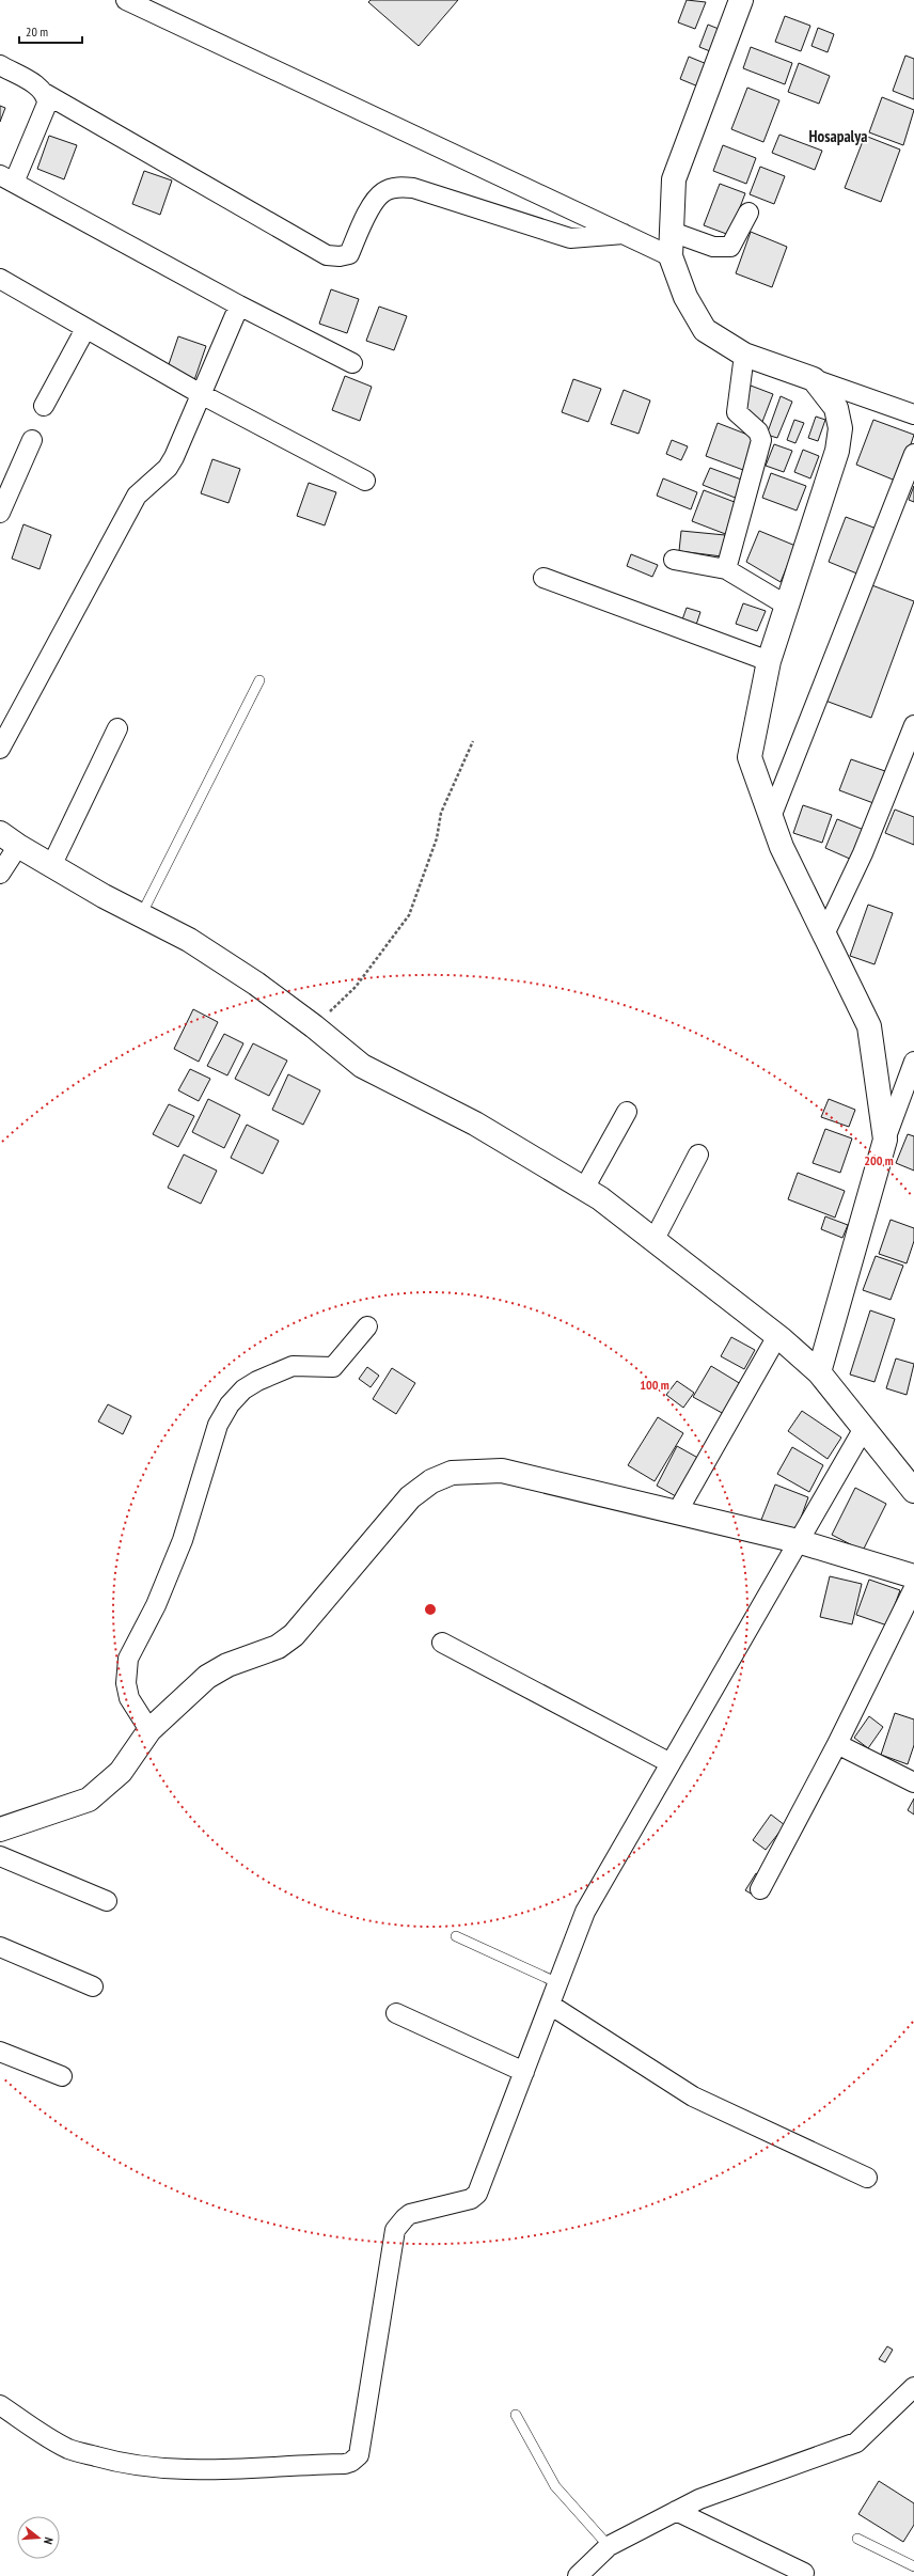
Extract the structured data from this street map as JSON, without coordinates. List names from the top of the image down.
{
  "districts": ["Hosapalya"],
  "scale_bar": "20 m",
  "north": "right",
  "rings": ["200 m", "100 m"]
}
